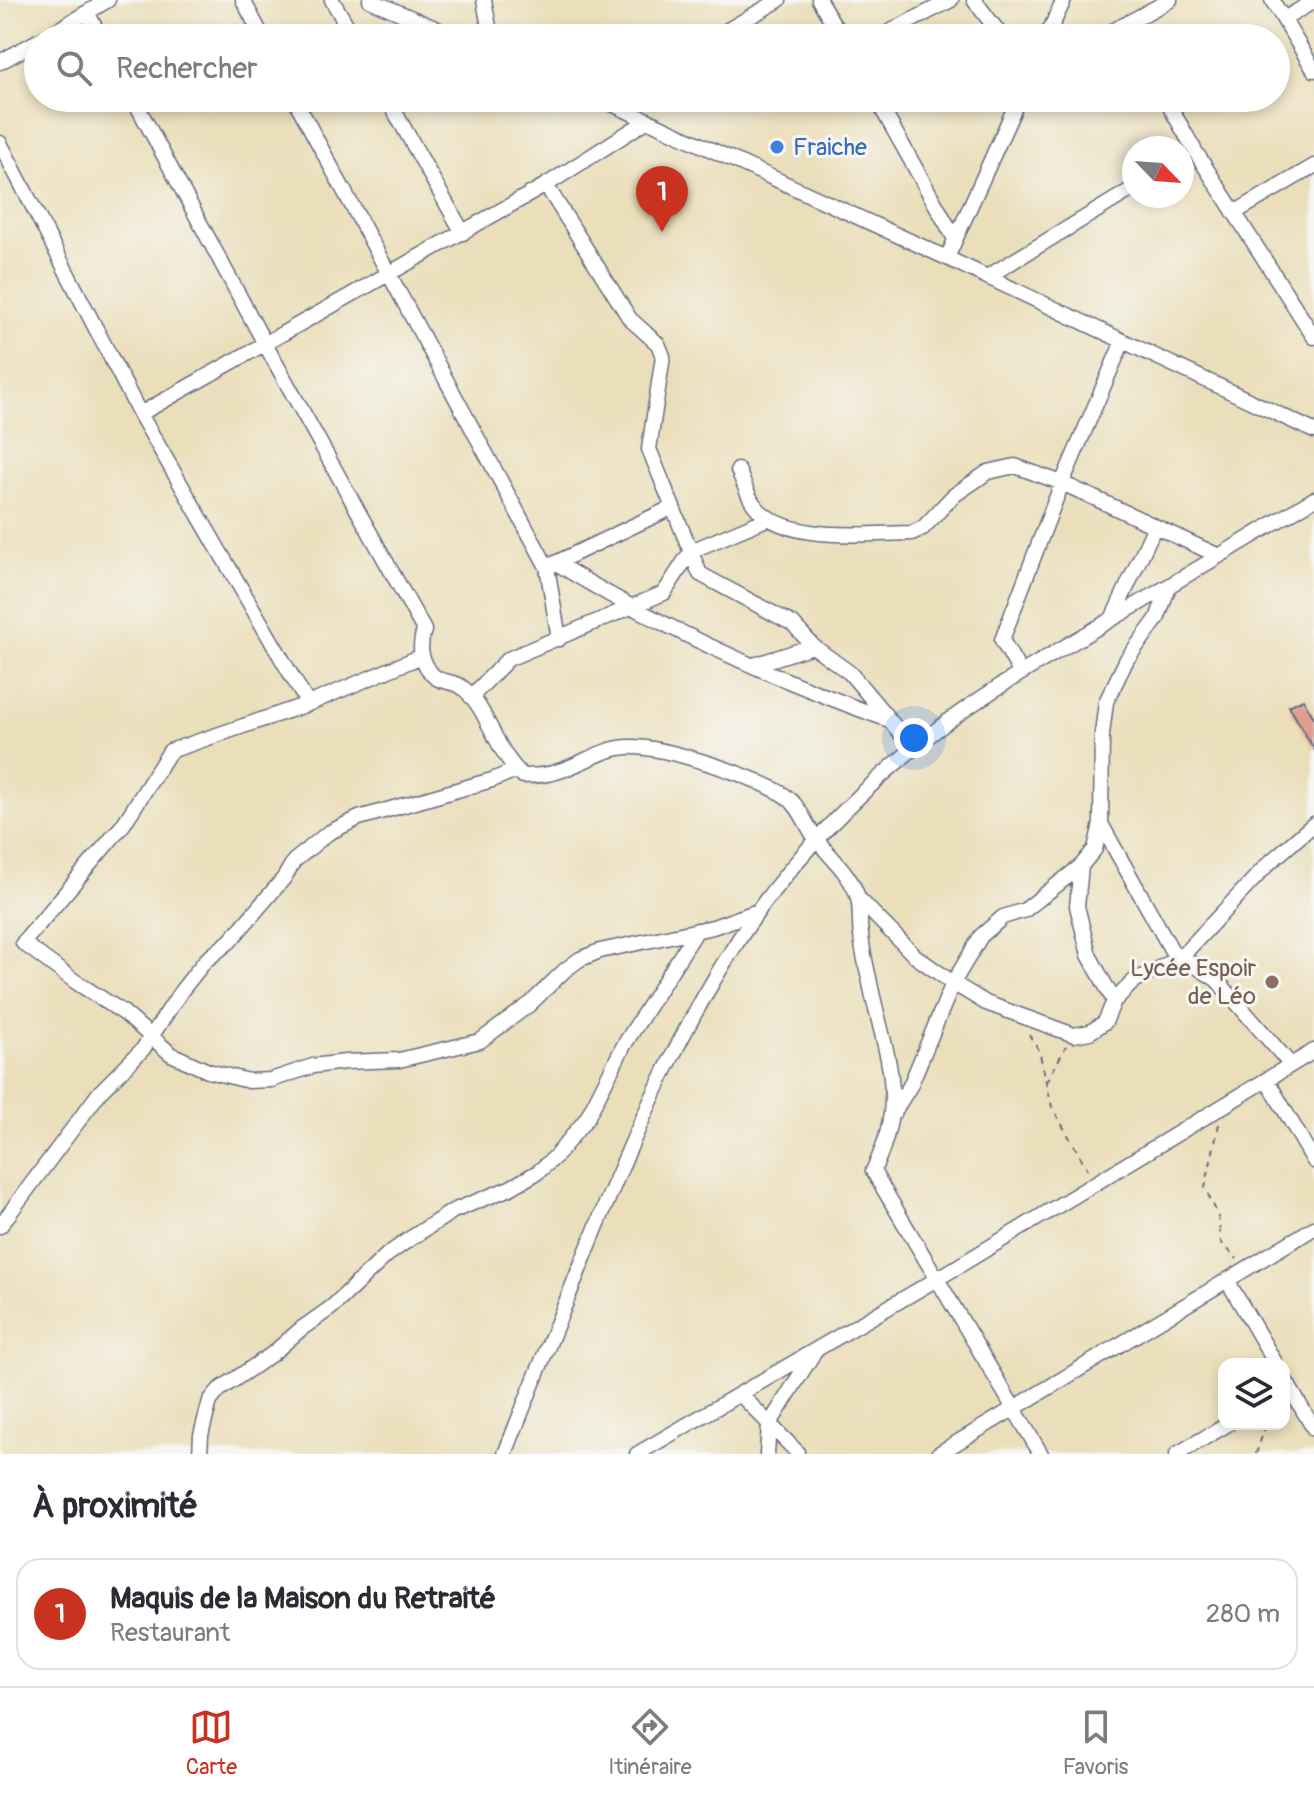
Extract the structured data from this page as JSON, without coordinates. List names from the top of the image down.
{
  "places": ["Fraiche", "Lycée Espoir de Léo"],
  "north": "bottom right",
  "page": {
    "search": "Rechercher",
    "pins": "1",
    "heading": "À proximité",
    "list": [
      {
        "mark": "1",
        "name": "Maquis de la Maison du Retraité",
        "note": "Restaurant",
        "value": "280 m"
      }
    ],
    "nav": ["Carte", "Itinéraire", "Favoris"]
  }
}
